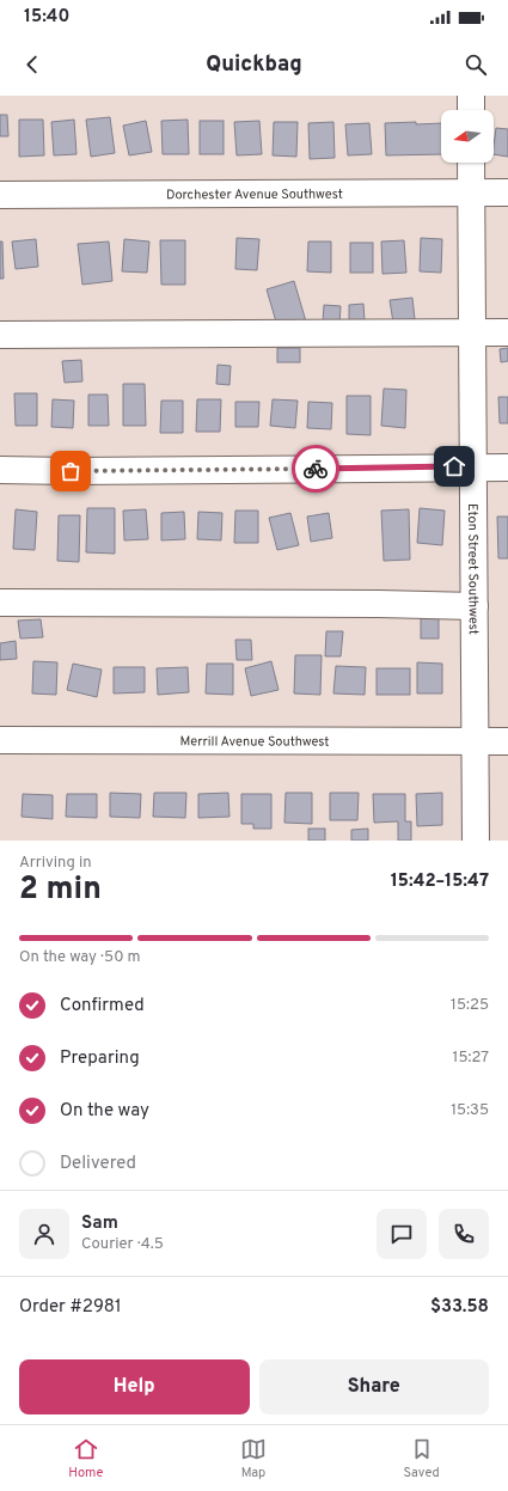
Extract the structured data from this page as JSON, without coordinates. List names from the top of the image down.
{
  "streets": {
    "street": ["Dorchester Avenue Southwest", "Eton Street Southwest", "Merrill Avenue Southwest"]
  },
  "crossings": [
    ["Dorchester Avenue Southwest", "Eton Street Southwest"],
    ["Eton Street Southwest", "Merrill Avenue Southwest"]
  ],
  "north": "left",
  "page": {
    "status": "15:40",
    "header": "Quickbag",
    "heading": ["2 min", "Arriving in", "15:42–15:47"],
    "panel": [
      "Sam",
      "Courier · 4.5",
      "Order #2981",
      "$33.58"
    ],
    "bar": "On the way · 50 m",
    "list": [
      ["Confirmed", "15:25"],
      ["Preparing", "15:27"],
      ["On the way", "15:35"],
      "Delivered"
    ],
    "buttons": ["Help", "Share"],
    "tabs": ["Home", "Map", "Saved"]
  }
}
